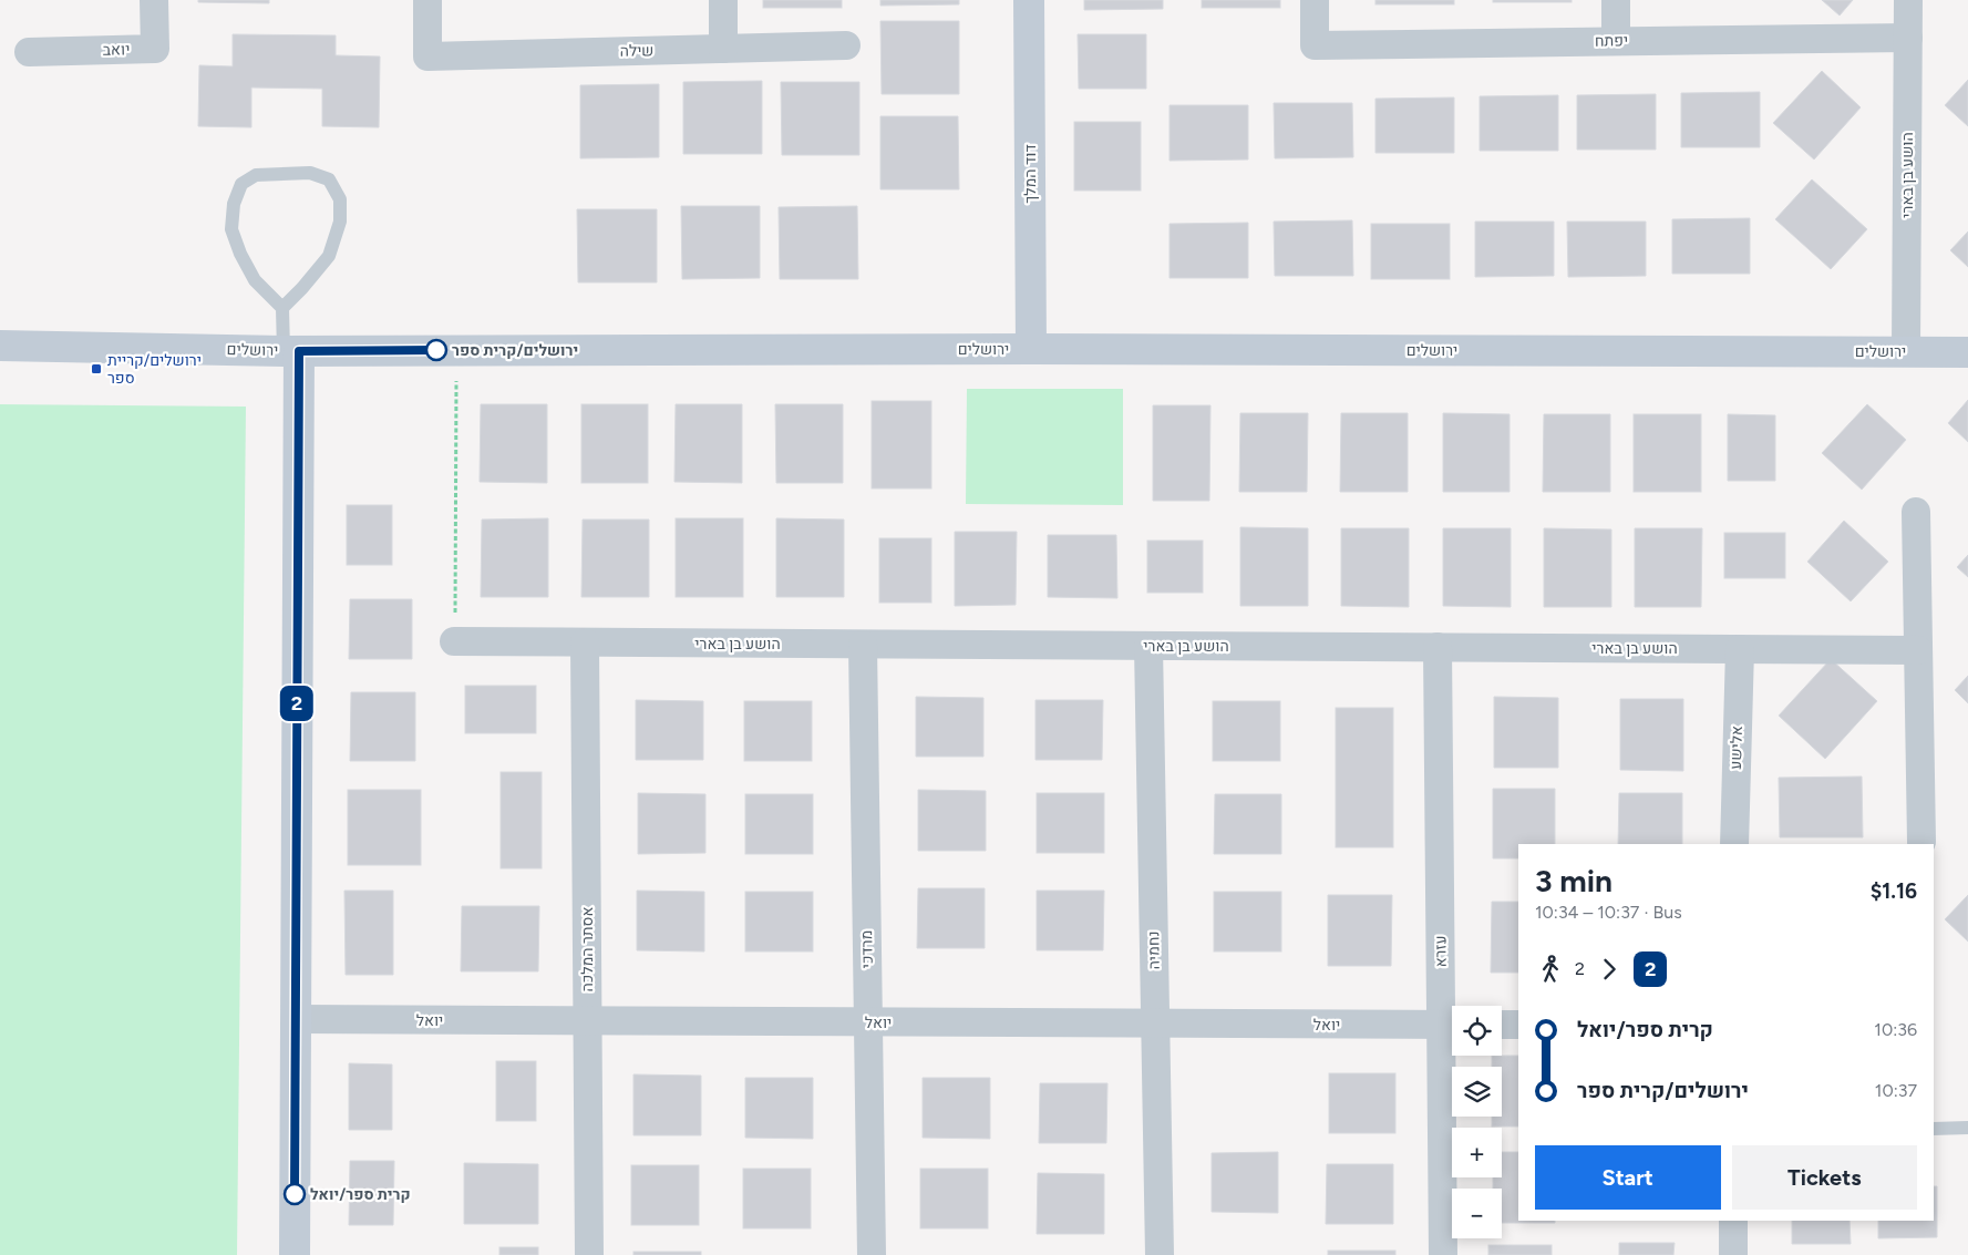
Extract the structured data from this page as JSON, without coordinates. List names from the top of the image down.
{
  "streets": {
    "street": [
      "יפתח",
      "יואב",
      "שילה",
      "דוד המלך",
      "הושע בן בארי",
      "ירושלים",
      "אלישע",
      "אסתר המלכה",
      "מרדכי",
      "נחמיה",
      "עזרא",
      "יואל"
    ]
  },
  "crossings": [
    ["יפתח", "הושע בן בארי"],
    ["דוד המלך", "ירושלים"],
    ["הושע בן בארי", "ירושלים"],
    ["הושע בן בארי", "אלישע"],
    ["הושע בן בארי", "אסתר המלכה"],
    ["הושע בן בארי", "מרדכי"],
    ["הושע בן בארי", "נחמיה"],
    ["הושע בן בארי", "עזרא"],
    ["אסתר המלכה", "יואל"],
    ["מרדכי", "יואל"],
    ["נחמיה", "יואל"],
    ["עזרא", "יואל"]
  ],
  "places": {
    "other": ["ירושלים/קרית ספר", "קרית ספר/יואל"],
    "transit": ["ירושלים/קריית ספר"]
  },
  "lines": ["bus line 2"],
  "page": {
    "on_map": "2",
    "heading": ["3 min", "10:34 – 10:37 · Bus", "$1.16"],
    "legs": ["2", "2"],
    "list": [
      {
        "name": "קרית ספר/יואל",
        "value": "10:36"
      },
      {
        "name": "ירושלים/קרית ספר",
        "value": "10:37"
      }
    ],
    "map_buttons": ["+", "−"],
    "buttons": ["Start", "Tickets"]
  }
}
